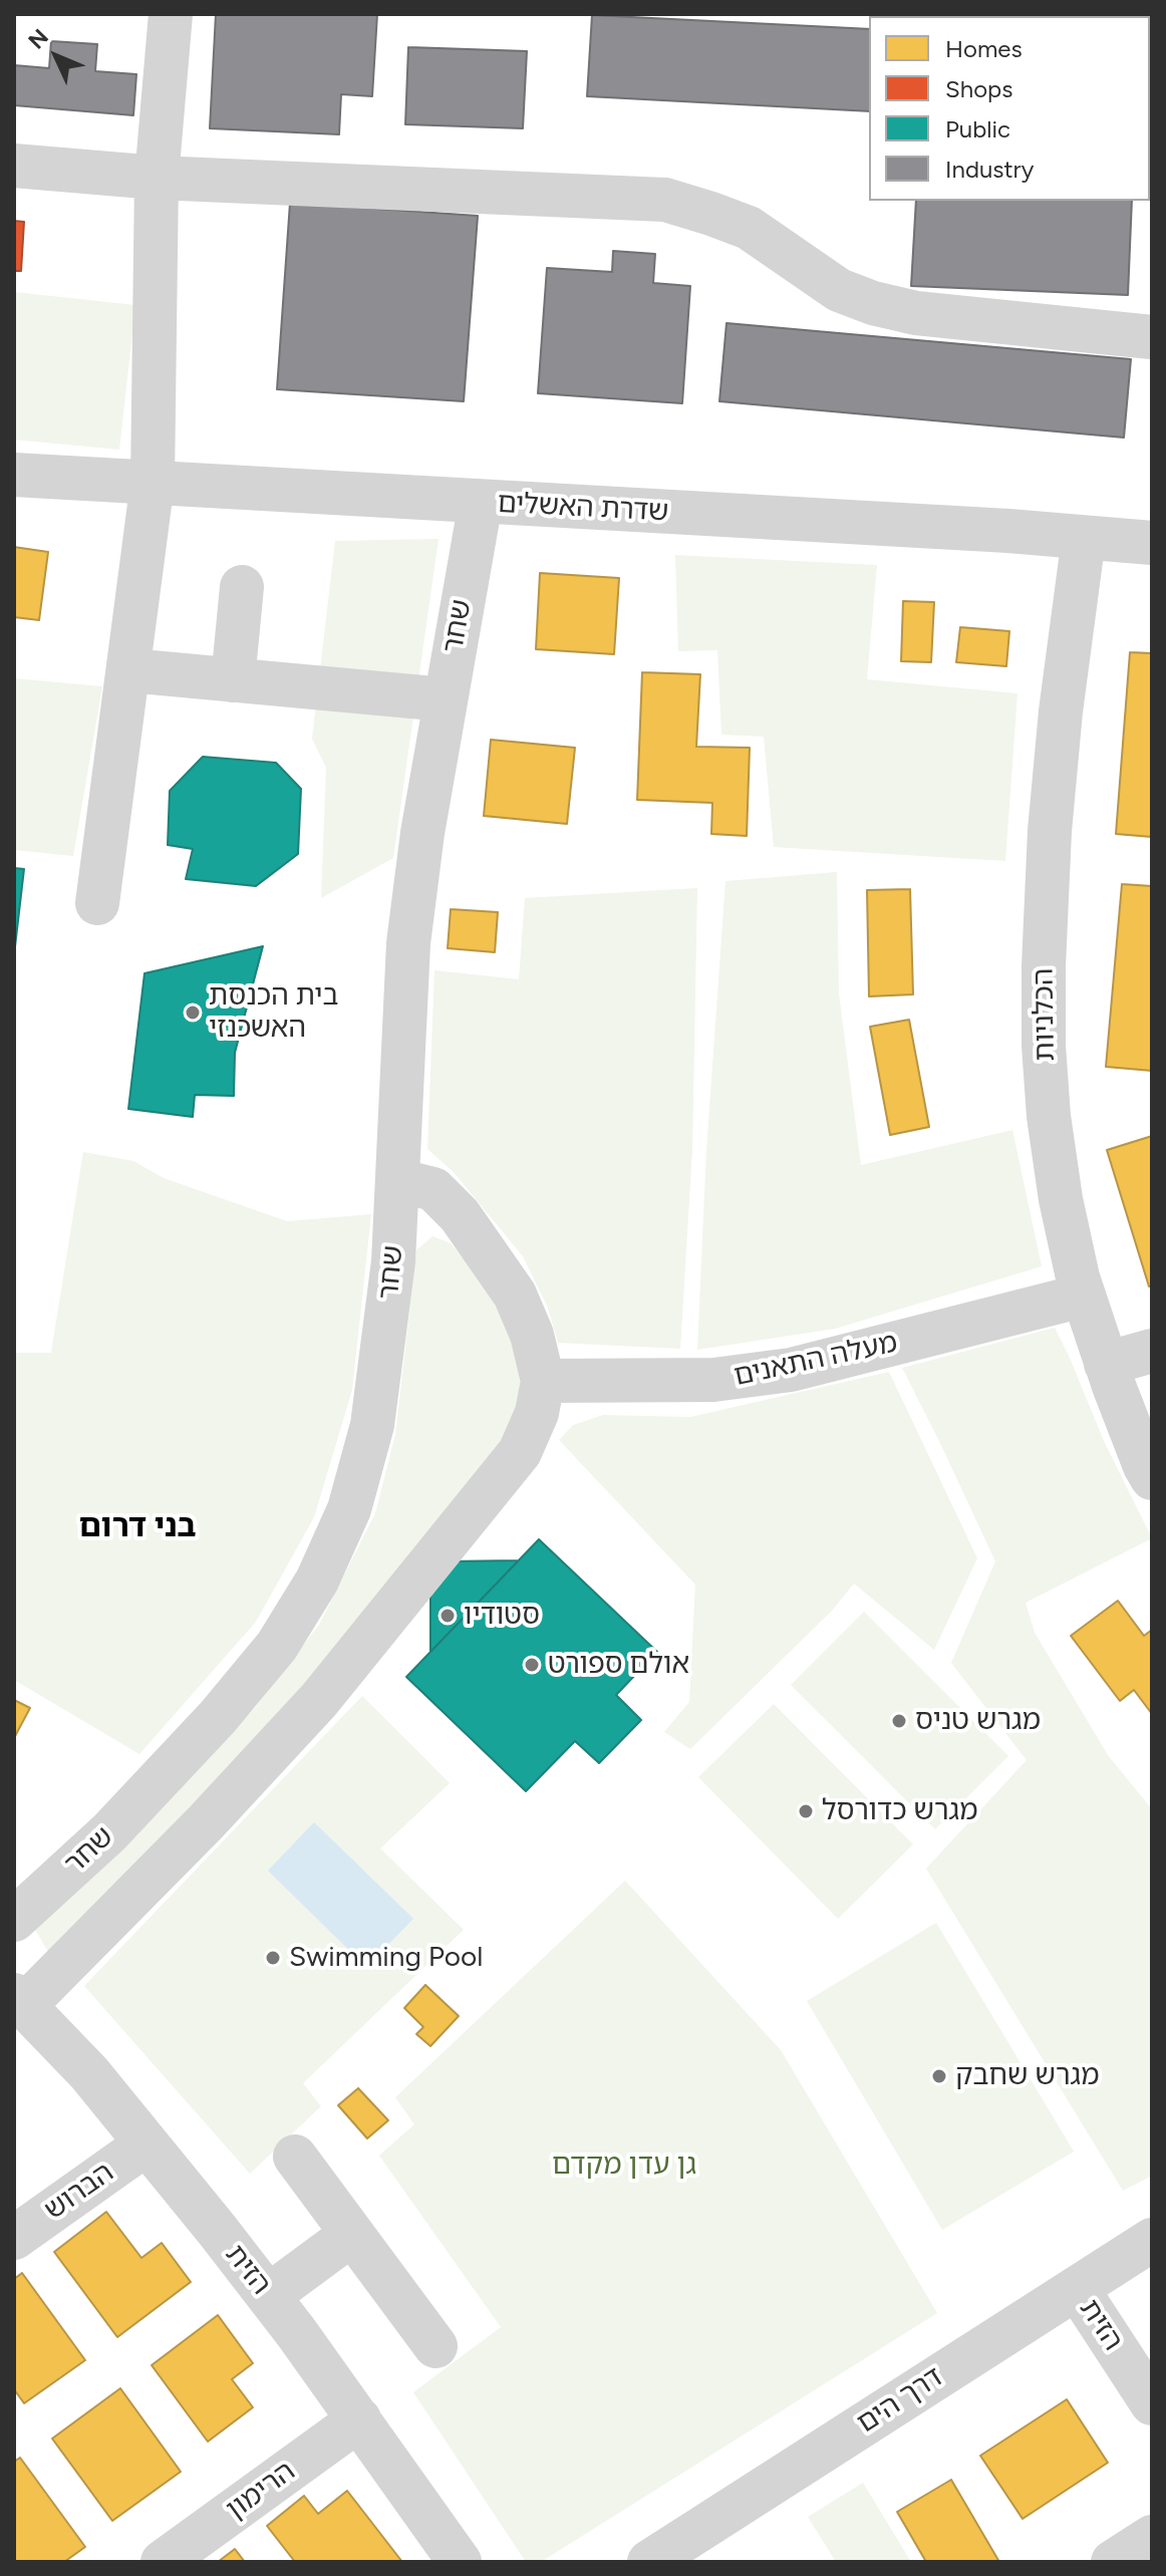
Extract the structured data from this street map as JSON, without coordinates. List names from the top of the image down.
{
  "streets": {
    "street": [
      "שדרת האשלים",
      "שחר",
      "הכלניות",
      "מעלה התאנים",
      "הברוש",
      "הזית",
      "דרך הים",
      "הרימון"
    ]
  },
  "crossings": [
    ["שדרת האשלים", "שחר"],
    ["שדרת האשלים", "הכלניות"],
    ["הכלניות", "מעלה התאנים"],
    ["הברוש", "הזית"],
    ["הזית", "דרך הים"],
    ["הזית", "הרימון"]
  ],
  "districts": ["בני דרום"],
  "parks": ["גן עדן מקדם"],
  "places": [
    "בית הכנסת האשכנזי",
    "סטודיו",
    "אולם ספורט",
    "מגרש טניס",
    "מגרש כדורסל",
    "Swimming Pool",
    "מגרש שחבק"
  ],
  "legend": [
    "Homes",
    "Shops",
    "Public",
    "Industry"
  ],
  "north": "top left"
}
